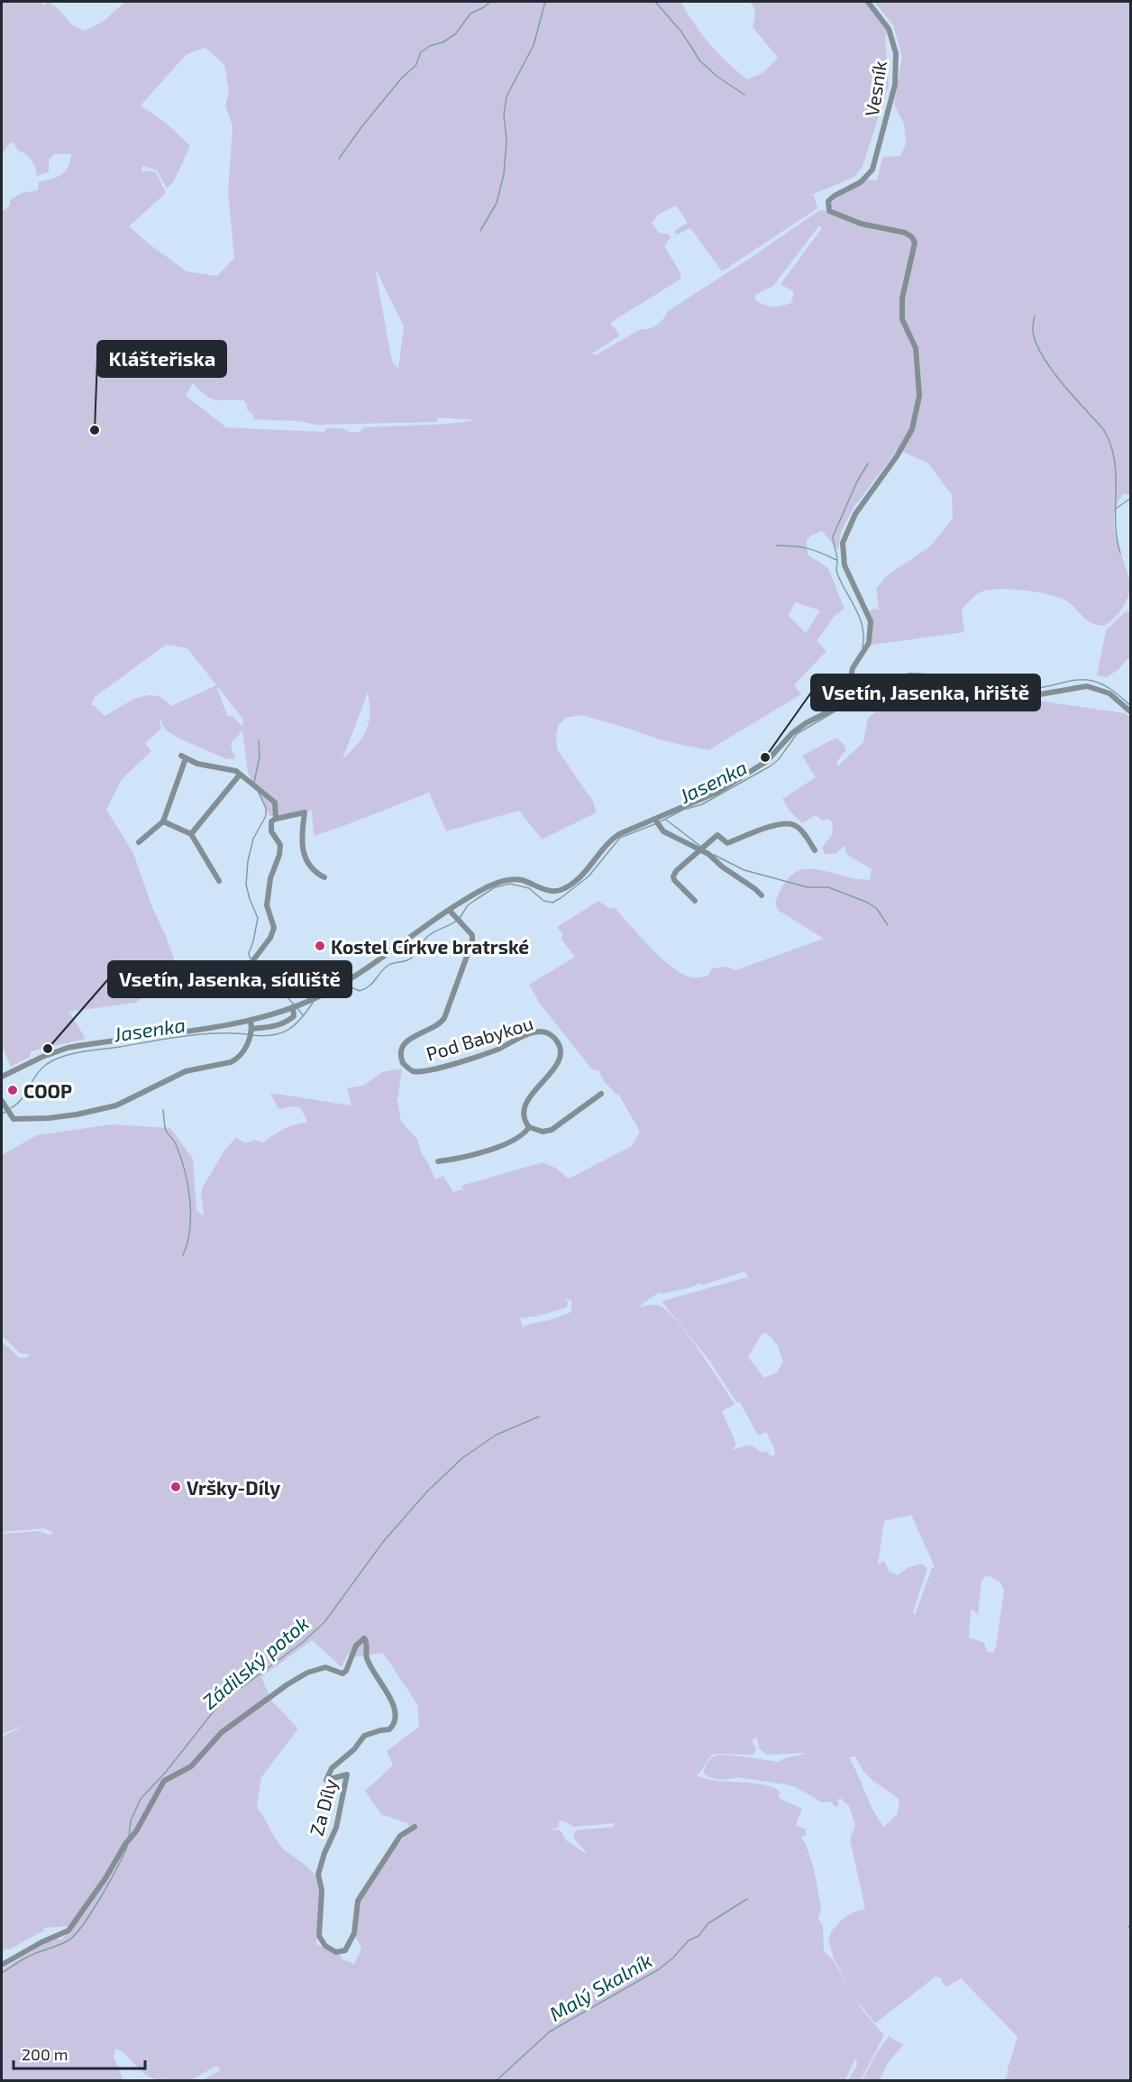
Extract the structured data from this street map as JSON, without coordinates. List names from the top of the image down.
{
  "streets": {
    "street": ["Vesník", "Pod Babykou", "Za Díly"]
  },
  "water": ["Jasenka", "Zádilský potok", "Malý Skalník"],
  "places": [
    "Klášteřiska",
    "Vsetín, Jasenka, hřiště",
    "Kostel Církve bratrské",
    "Vsetín, Jasenka, sídliště",
    "COOP",
    "Vršky-Díly"
  ],
  "scale_bar": "200 m"
}
